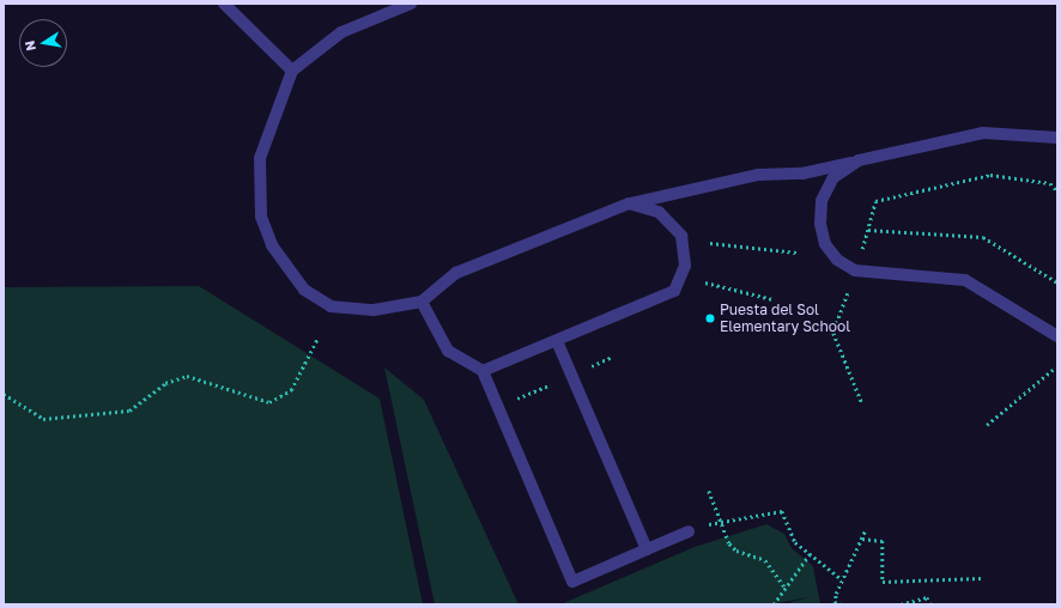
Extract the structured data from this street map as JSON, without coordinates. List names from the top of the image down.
{
  "places": ["Puesta del Sol Elementary School"],
  "north": "left"
}
